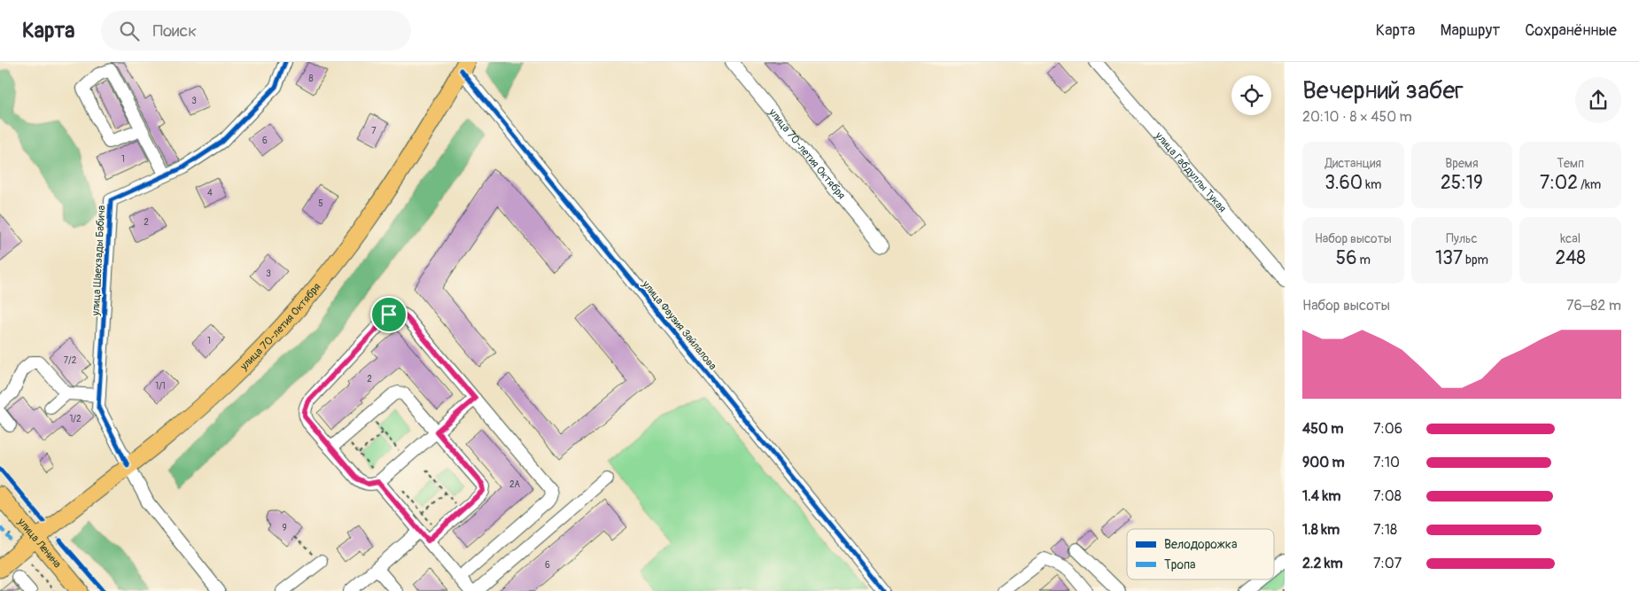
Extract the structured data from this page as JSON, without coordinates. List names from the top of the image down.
{
  "streets": {
    "main road": ["улица 70-летия Октября", "улица Ленина"],
    "street": ["улица Габдуллы Тукая", "улица Шаехзады Бабича", "улица Фаузия Зайлалова"]
  },
  "crossings": [
    ["улица 70-летия Октября", "улица Шаехзады Бабича"],
    ["улица 70-летия Октября", "улица Фаузия Зайлалова"],
    ["улица 70-летия Октября", "улица Ленина"]
  ],
  "house_numbers": [
    "8",
    "3",
    "7",
    "6",
    "1",
    "4",
    "5",
    "2",
    "3",
    "1",
    "7/2",
    "2",
    "1/1",
    "1/2",
    "2А",
    "9",
    "6"
  ],
  "legend": ["Велодорожка", "Тропа"],
  "page": {
    "header": "Карта",
    "search": "Поиск",
    "nav": ["Карта", "Маршрут", "Сохранённые"],
    "heading": ["Вечерний забег", "20:10 · 8 × 450 m"],
    "stats": [
      ["Дистанция", "3.60 km"],
      ["Время", "25:19"],
      ["Темп", "7:02 /km"],
      ["Набор высоты", "56 m"],
      ["Пульс", "137 bpm"],
      ["kcal", "248"]
    ],
    "chart": ["Набор высоты", "76–82 m"],
    "list": [
      {
        "name": "450 m",
        "note": "7:06"
      },
      {
        "name": "900 m",
        "note": "7:10"
      },
      {
        "name": "1.4 km",
        "note": "7:08"
      },
      {
        "name": "1.8 km",
        "note": "7:18"
      },
      {
        "name": "2.2 km",
        "note": "7:07"
      }
    ]
  }
}
